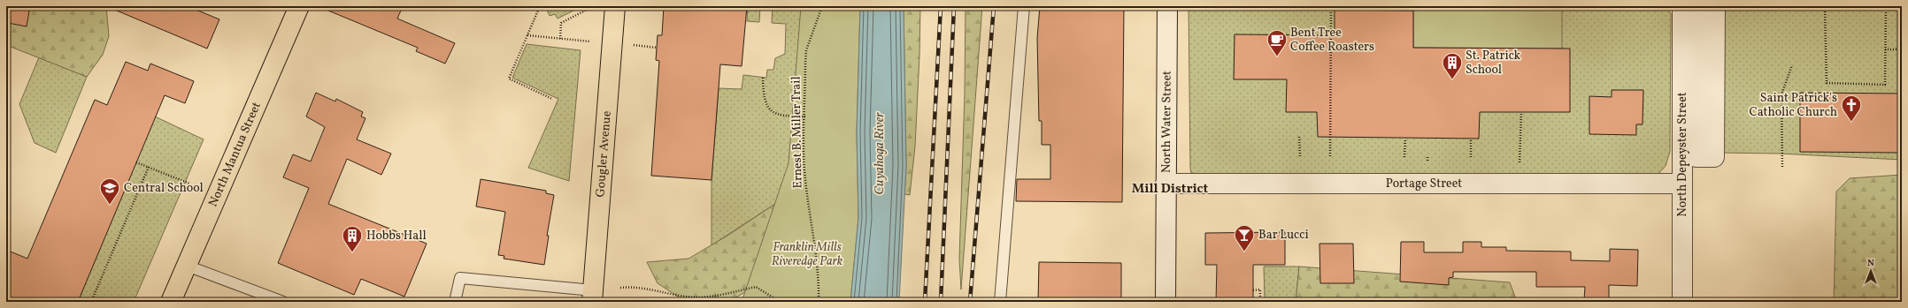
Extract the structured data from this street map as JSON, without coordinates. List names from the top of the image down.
{
  "streets": {
    "main road": ["Gougler Avenue", "North Mantua Street"],
    "street": ["North Water Street", "North Depeyster Street", "Portage Street"],
    "path": ["Ernest B. Miller Trail"]
  },
  "crossings": [
    ["North Water Street", "Portage Street"],
    ["North Depeyster Street", "Portage Street"]
  ],
  "districts": ["Mill District"],
  "water": ["Cuyahoga River"],
  "parks": ["Franklin Mills Riveredge Park"],
  "places": {
    "cafe": ["Bent Tree Coffee Roasters"],
    "building": ["St. Patrick School", "Hobbs Hall"],
    "church": ["Saint Patrick's Catholic Church"],
    "school or university": ["Central School"],
    "bar": ["Bar Lucci"]
  },
  "north": "top"
}
